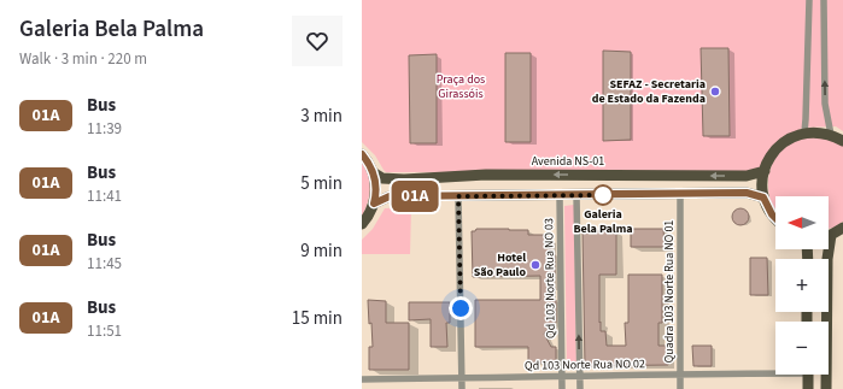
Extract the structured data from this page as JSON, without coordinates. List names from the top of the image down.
{
  "streets": {
    "main road": ["Avenida NS-01"],
    "street": ["Qd 103 Norte Rua NO 03", "Quadra 103 Norte Rua NO 01", "Qd 103 Norte Rua NO 02"]
  },
  "crossings": [
    ["Qd 103 Norte Rua NO 03", "Qd 103 Norte Rua NO 02"],
    ["Quadra 103 Norte Rua NO 01", "Qd 103 Norte Rua NO 02"]
  ],
  "parks": ["Praça dos Girassóis"],
  "places": ["SEFAZ - Secretaria de Estado da Fazenda", "Galeria Bela Palma", "Hotel São Paulo"],
  "lines": ["bus line 01A"],
  "north": "left",
  "page": {
    "heading": ["Galeria Bela Palma", "Walk · 3 min · 220 m"],
    "on_map": "01A",
    "list": [
      {
        "mark": "01A",
        "name": "Bus",
        "note": "11:39",
        "value": "3 min"
      },
      {
        "mark": "01A",
        "name": "Bus",
        "note": "11:41",
        "value": "5 min"
      },
      {
        "mark": "01A",
        "name": "Bus",
        "note": "11:45",
        "value": "9 min"
      },
      {
        "mark": "01A",
        "name": "Bus",
        "note": "11:51",
        "value": "15 min"
      }
    ],
    "map_buttons": ["+", "−"]
  }
}
